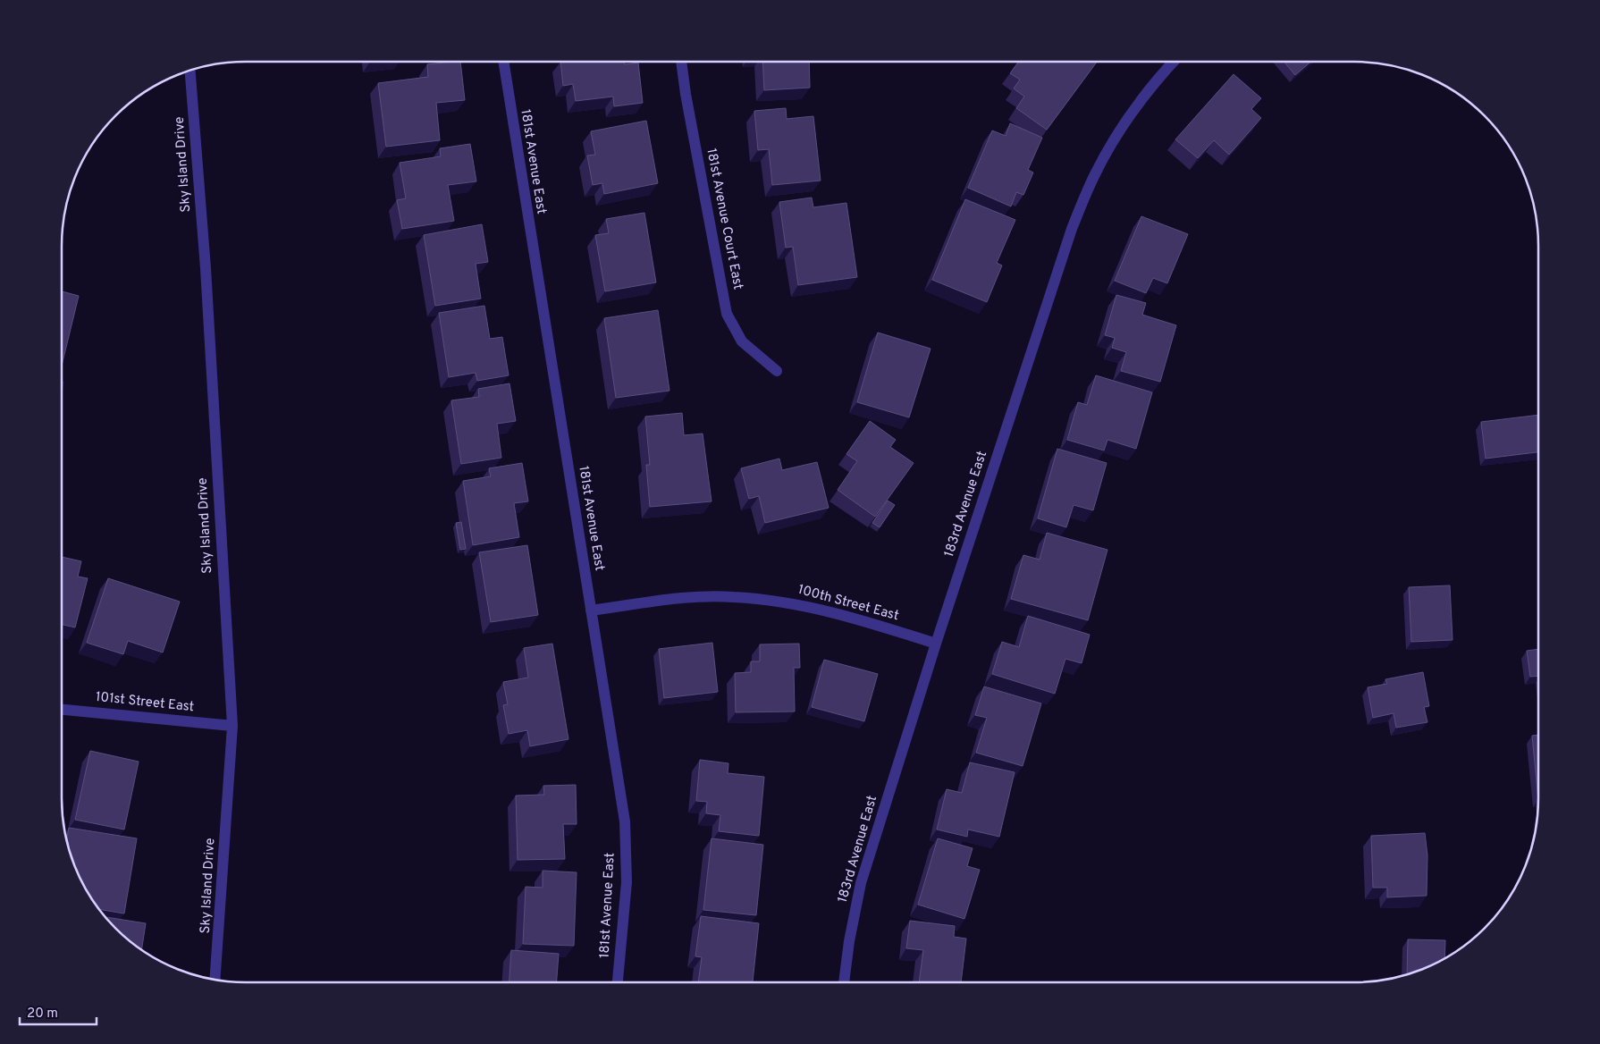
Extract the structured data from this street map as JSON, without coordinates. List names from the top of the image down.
{
  "streets": {
    "street": [
      "181st Avenue East",
      "Sky Island Drive",
      "181st Avenue Court East",
      "183rd Avenue East",
      "100th Street East",
      "101st Street East"
    ]
  },
  "crossings": [
    ["181st Avenue East", "100th Street East"],
    ["Sky Island Drive", "101st Street East"],
    ["183rd Avenue East", "100th Street East"]
  ],
  "scale_bar": "20 m"
}
